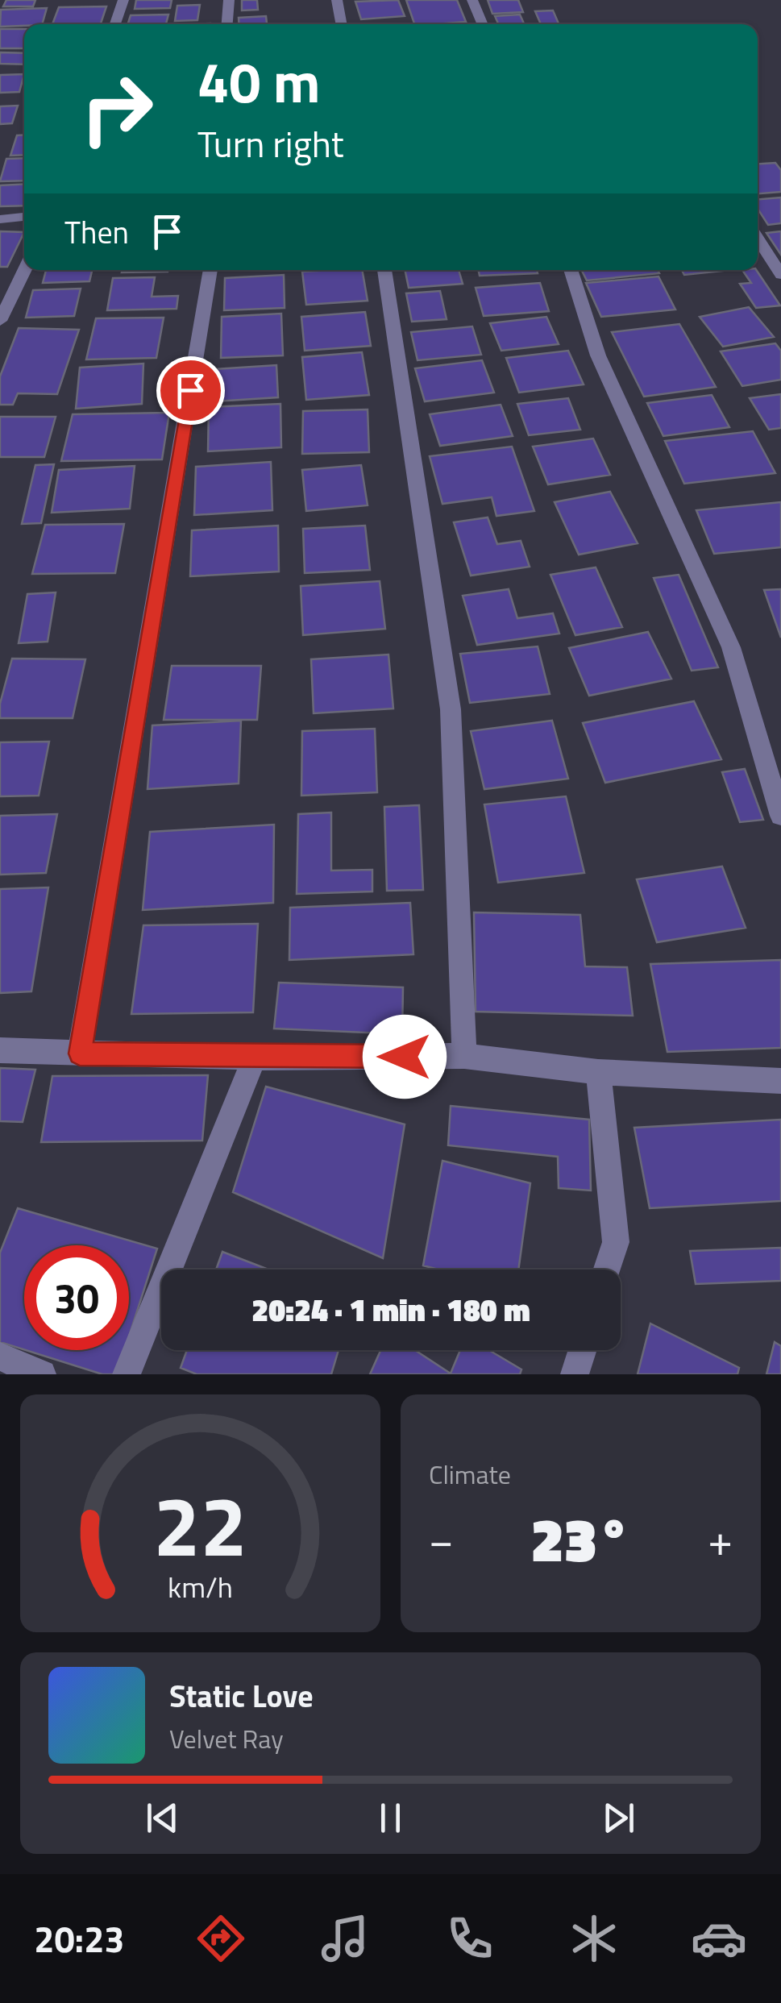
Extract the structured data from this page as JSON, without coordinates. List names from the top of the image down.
{
  "page": {
    "turn": ["40 m", "Turn right"],
    "then": "Then",
    "limit": "30",
    "trip": "20:24 · 1 min · 180 m",
    "tile": "Climate",
    "heat": ["−", "23°", "+"],
    "song": ["Static Love", "Velvet Ray"],
    "tabs": "20:23",
    "gauge": ["22", "km/h"]
  }
}
